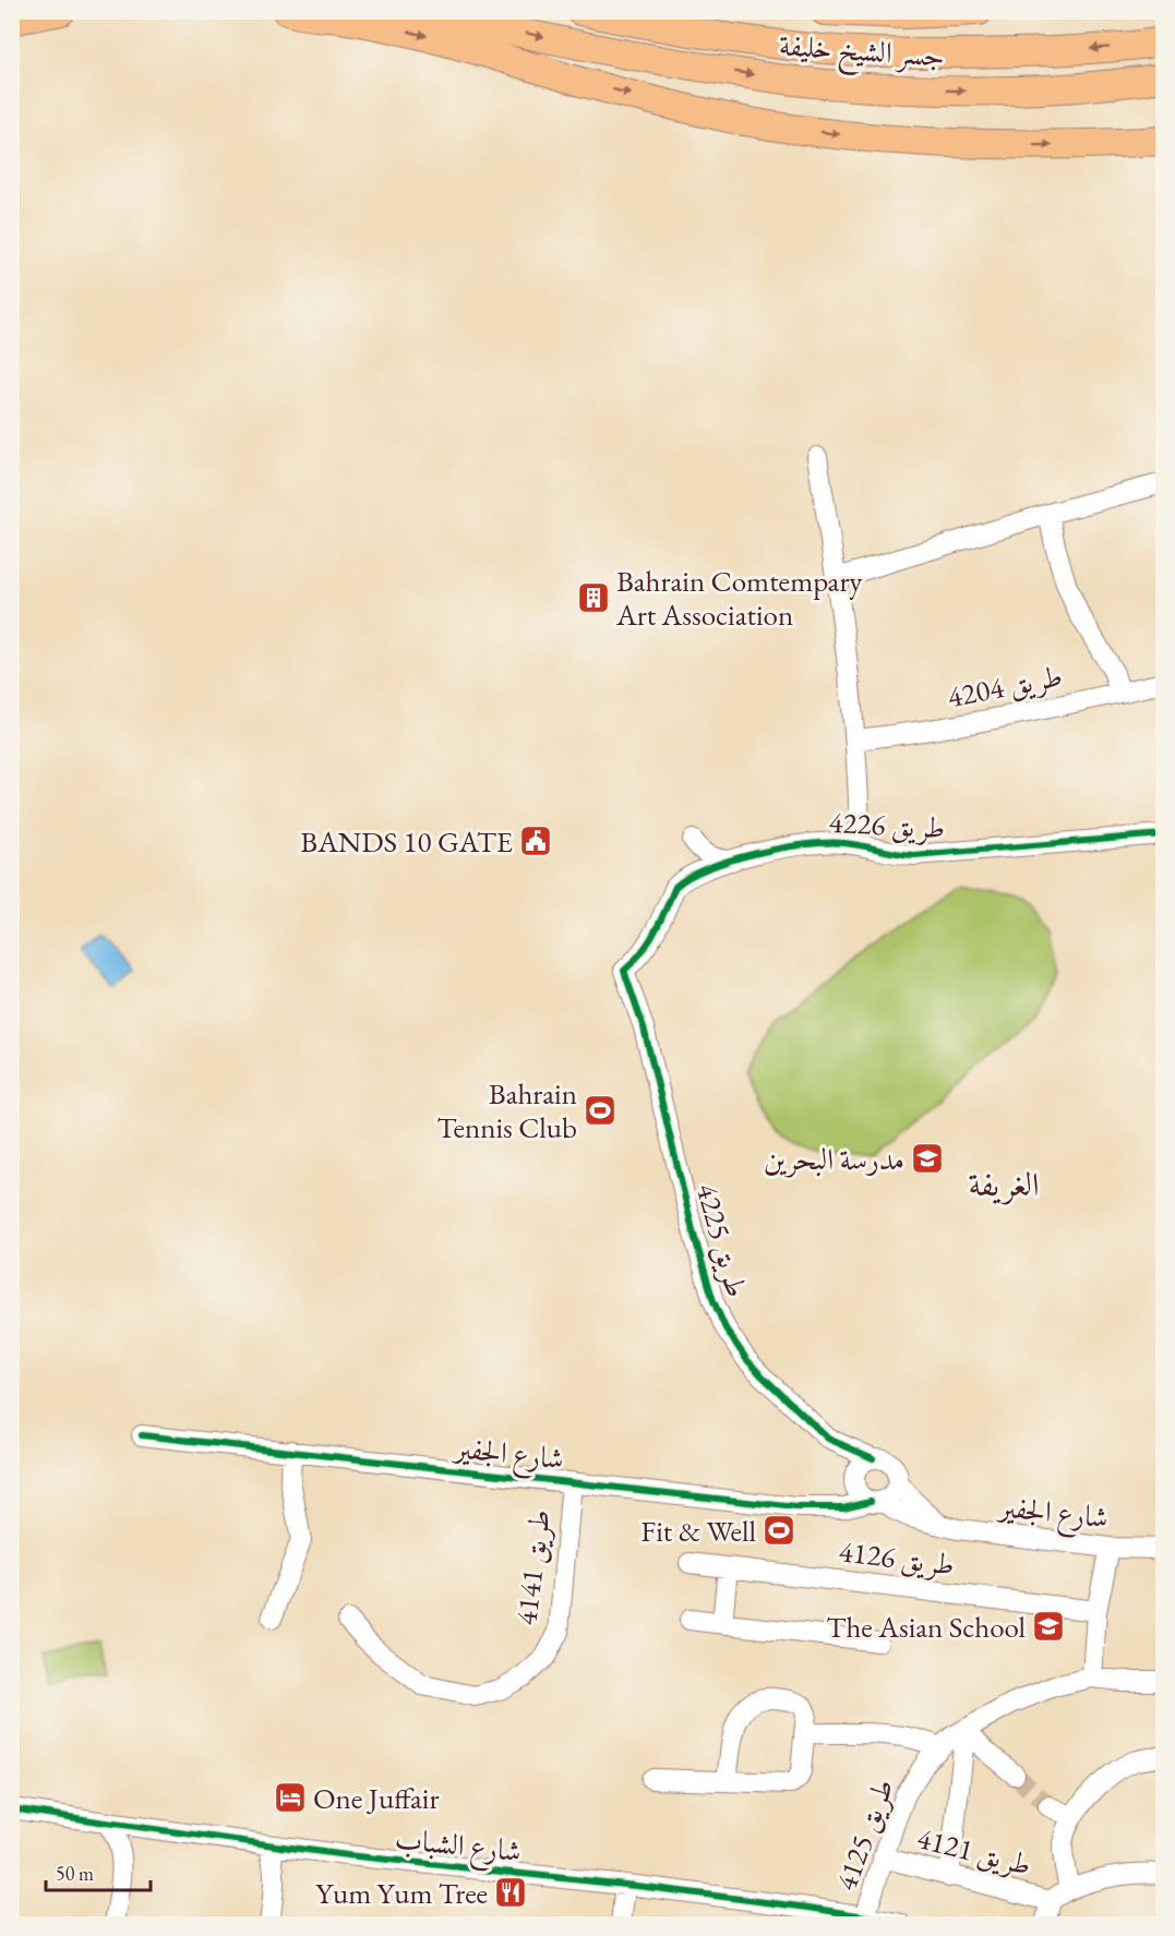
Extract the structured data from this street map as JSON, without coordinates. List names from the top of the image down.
{
  "streets": {
    "highway": ["جسر الشيخ خليفة"],
    "street": [
      "طريق 4204",
      "طريق 4226",
      "طريق 4225",
      "شارع الجفير",
      "طريق 4126",
      "طريق 4141",
      "طريق 4125",
      "شارع الشباب",
      "طريق 4121"
    ]
  },
  "crossings": [
    ["طريق 4204", "طريق 4226"],
    ["طريق 4226", "طريق 4225"],
    ["طريق 4225", "شارع الجفير"],
    ["شارع الجفير", "طريق 4141"],
    ["طريق 4125", "شارع الشباب"],
    ["طريق 4125", "طريق 4121"]
  ],
  "districts": ["الغريفة"],
  "places": {
    "building": ["Bahrain Comtempary Art Association"],
    "public building": ["BANDS 10 GATE"],
    "sports": ["Bahrain Tennis Club", "Fit & Well"],
    "school or university": ["مدرسة البحرين", "The Asian School"],
    "hotel": ["One Juffair"],
    "restaurant": ["Yum Yum Tree"]
  },
  "scale_bar": "50 m"
}
